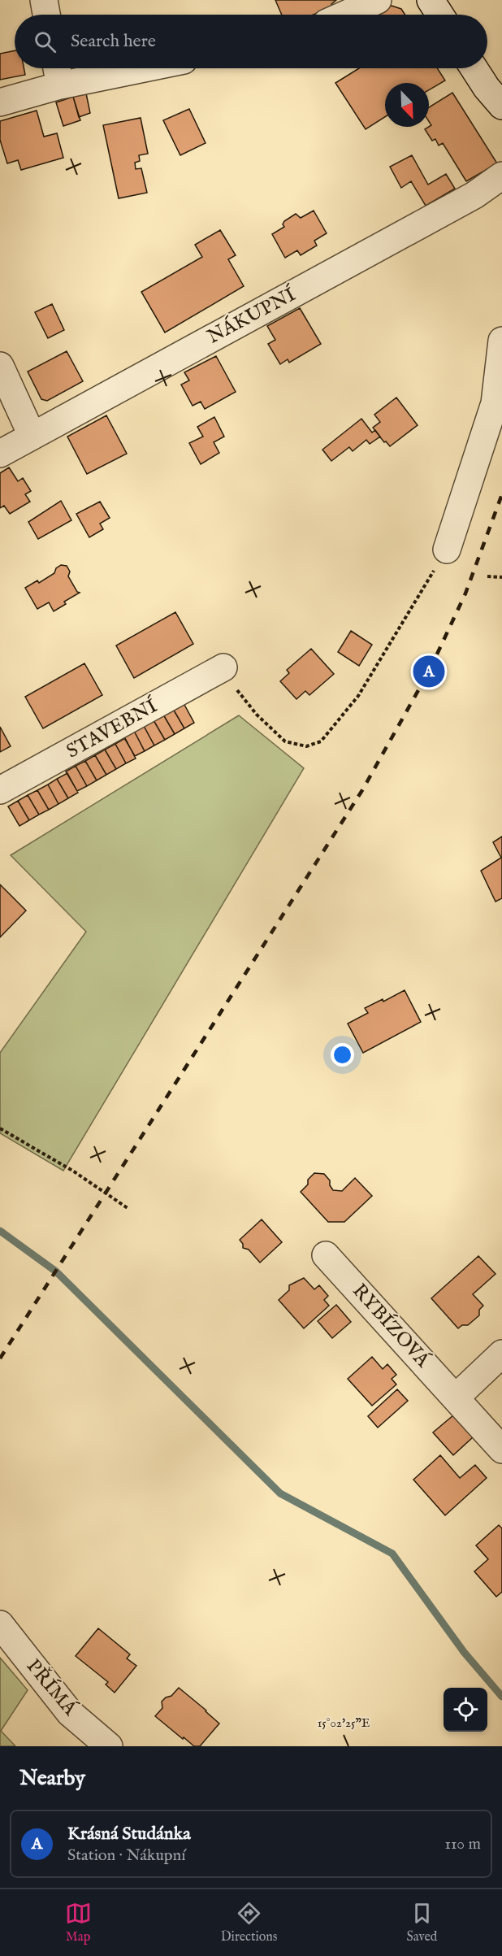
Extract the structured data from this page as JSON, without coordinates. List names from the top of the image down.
{
  "streets": {
    "street": [
      "NÁKUPNÍ",
      "STAVEBNÍ",
      "RYBÍZOVÁ",
      "PŘÍMÁ"
    ]
  },
  "north": "bottom right",
  "page": {
    "search": "Search here",
    "pins": "A",
    "heading": "Nearby",
    "list": [
      {
        "mark": "A",
        "name": "Krásná Studánka",
        "note": "Station · Nákupní",
        "value": "110 m"
      }
    ],
    "nav": ["Map", "Directions", "Saved"]
  },
  "coordinates": ["15°02'25\"E"]
}
